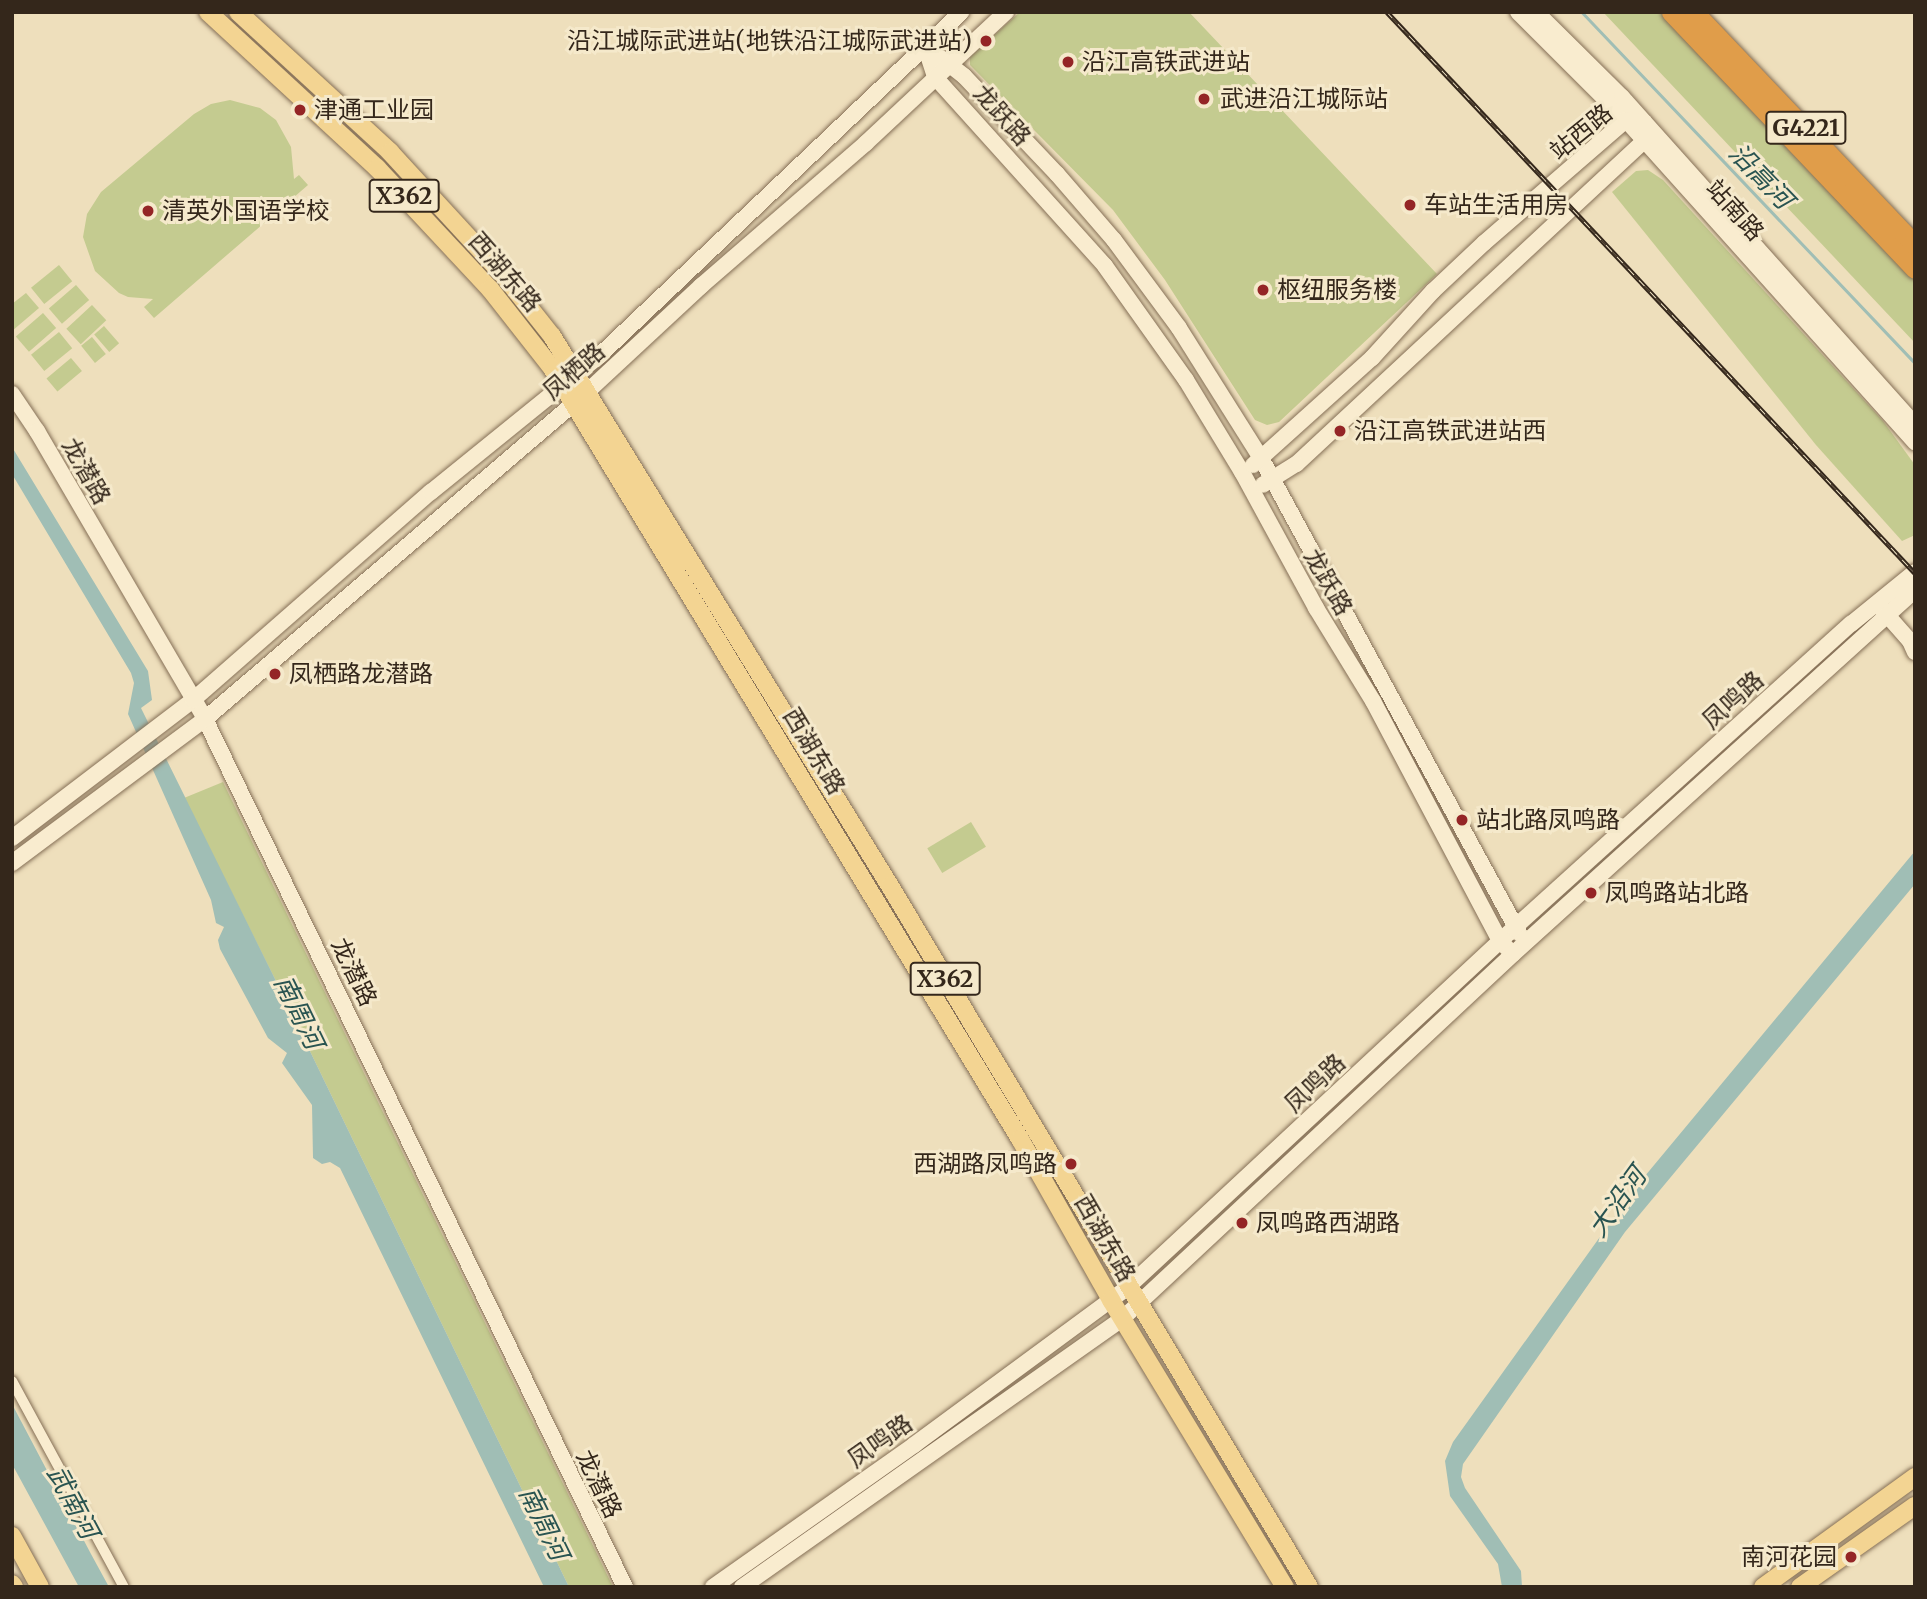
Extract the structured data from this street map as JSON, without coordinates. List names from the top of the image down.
{
  "streets": {
    "highway": ["G4221"],
    "main road": ["X362", "西湖东路"],
    "street": [
      "龙跃路",
      "站西路",
      "站南路",
      "凤栖路",
      "龙潜路",
      "凤鸣路"
    ]
  },
  "crossings": [
    ["龙跃路", "站西路"],
    ["龙跃路", "凤栖路"],
    ["龙跃路", "凤鸣路"],
    ["站西路", "站南路"],
    ["西湖东路", "凤栖路"],
    ["西湖东路", "凤鸣路"],
    ["凤栖路", "龙潜路"]
  ],
  "water": [
    "沿高河",
    "南周河",
    "大沿河",
    "武南河"
  ],
  "places": [
    "沿江城际武进站(地铁沿江城际武进站)",
    "沿江高铁武进站",
    "武进沿江城际站",
    "津通工业园",
    "车站生活用房",
    "清英外国语学校",
    "枢纽服务楼",
    "沿江高铁武进站西",
    "凤栖路龙潜路",
    "站北路凤鸣路",
    "凤鸣路站北路",
    "西湖路凤鸣路",
    "凤鸣路西湖路",
    "南河花园"
  ]
}
